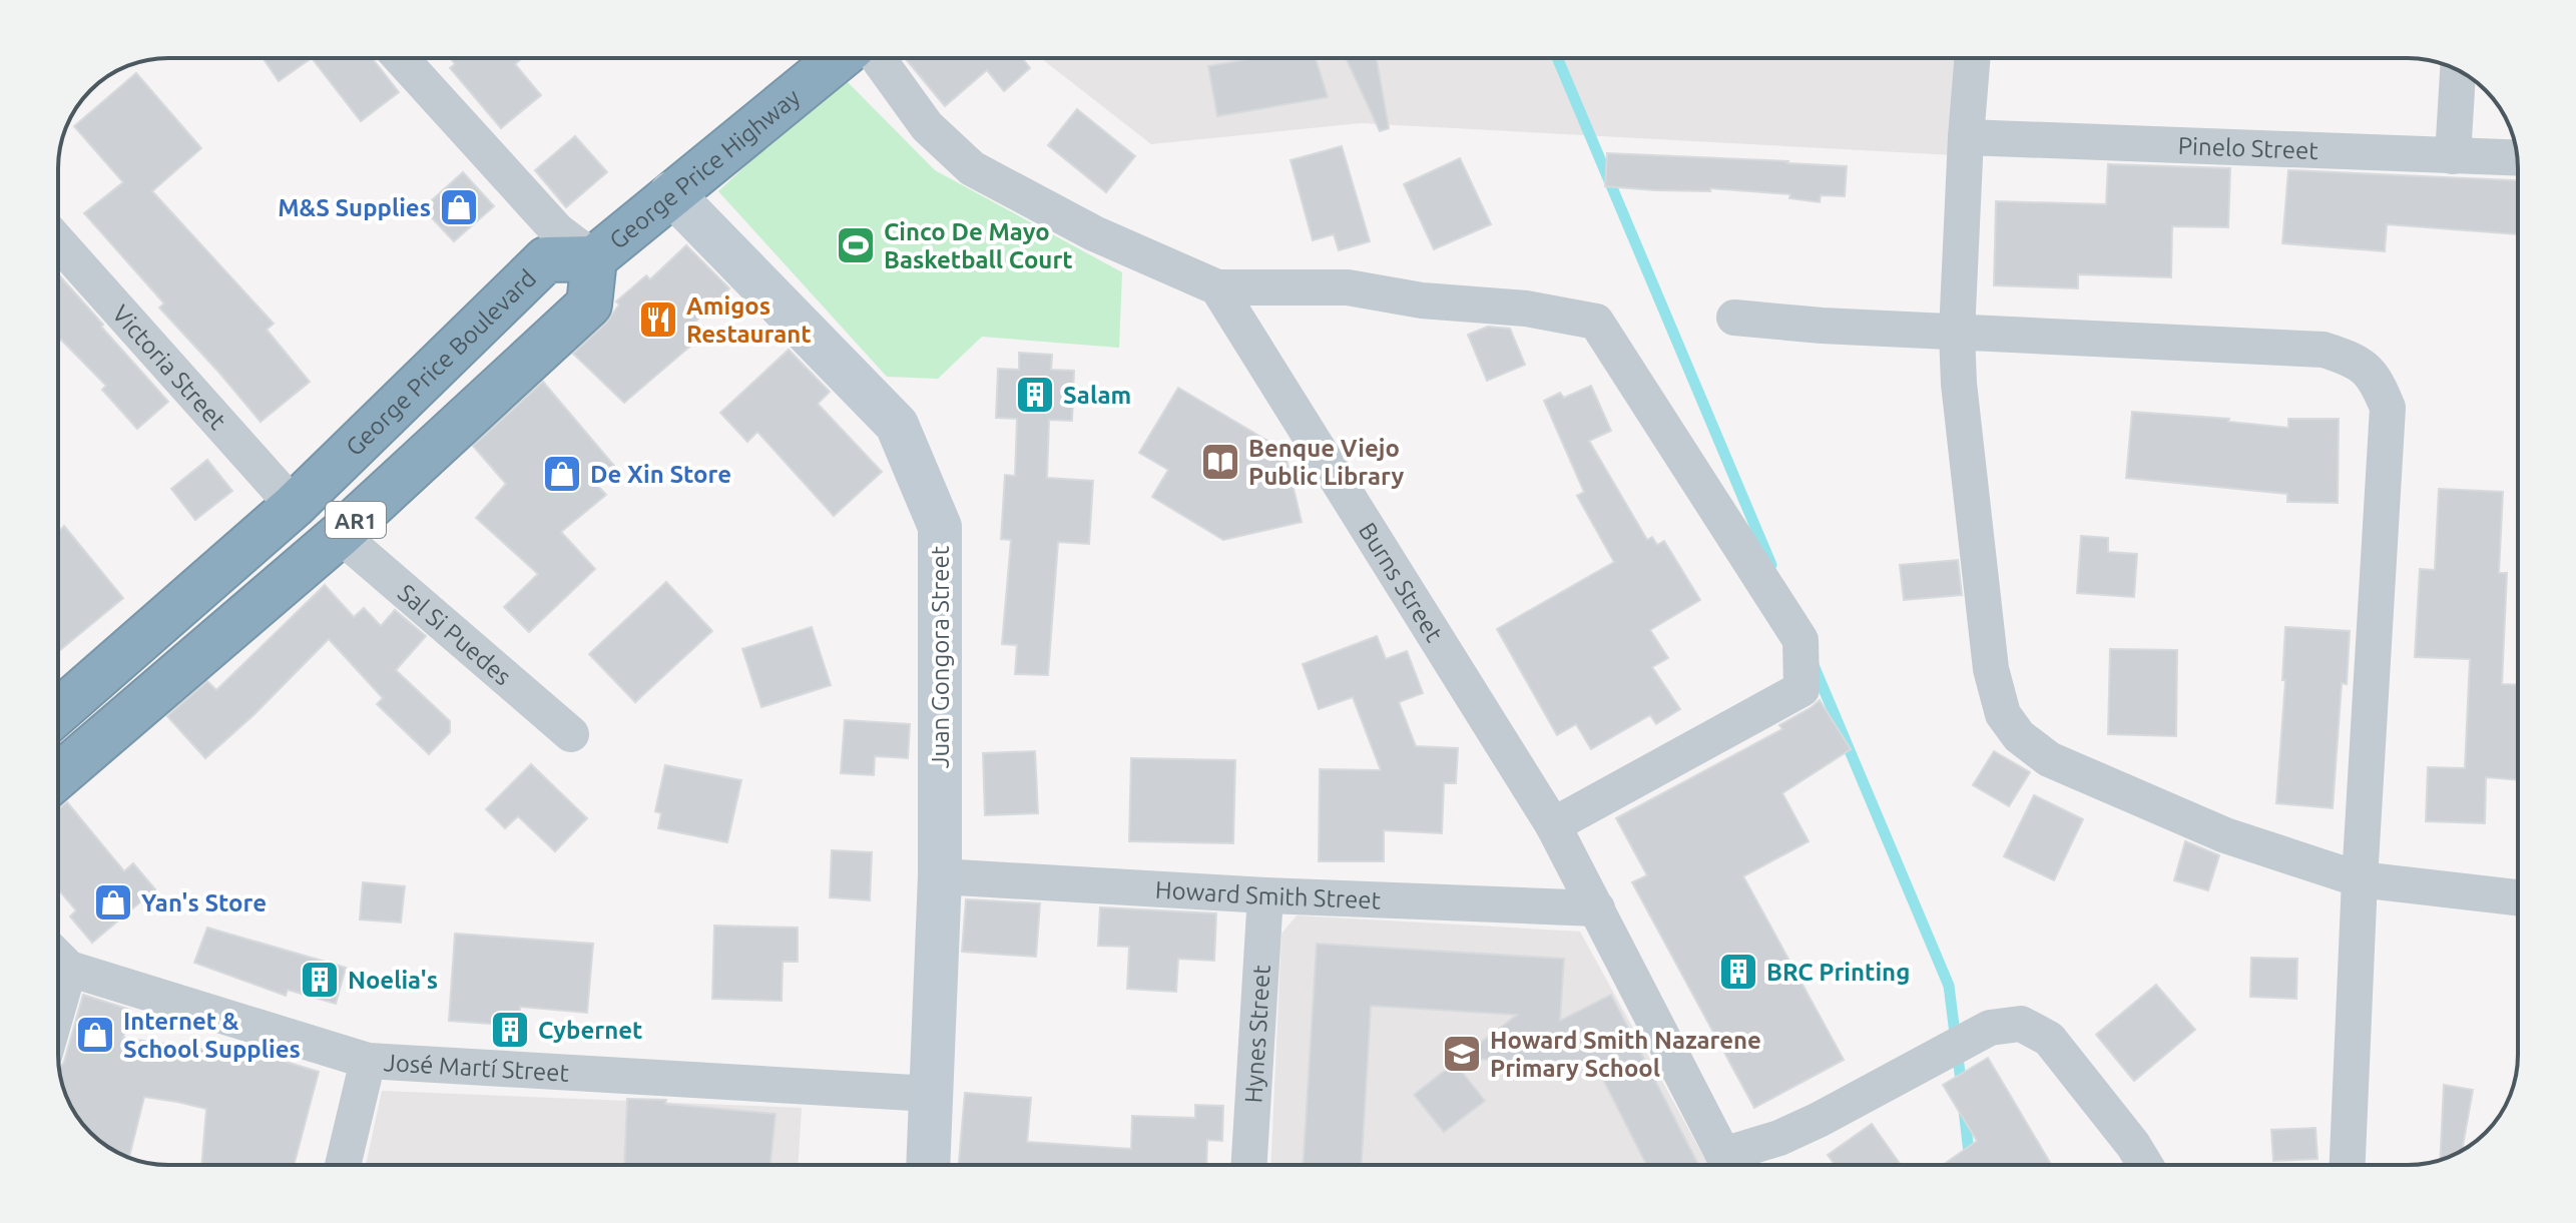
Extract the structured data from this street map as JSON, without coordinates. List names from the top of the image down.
{
  "streets": {
    "highway": ["George Price Highway", "George Price Boulevard", "AR1"],
    "street": [
      "Pinelo Street",
      "Victoria Street",
      "Burns Street",
      "Sal Si Puedes",
      "Juan Gongora Street",
      "Howard Smith Street",
      "Hynes Street",
      "José Martí Street"
    ]
  },
  "crossings": [
    ["George Price Highway", "George Price Boulevard"],
    ["George Price Highway", "AR1"],
    ["George Price Highway", "Juan Gongora Street"],
    ["George Price Boulevard", "Victoria Street"],
    ["George Price Boulevard", "AR1"],
    ["AR1", "Sal Si Puedes"],
    ["Burns Street", "Howard Smith Street"],
    ["Juan Gongora Street", "Howard Smith Street"],
    ["Juan Gongora Street", "José Martí Street"],
    ["Howard Smith Street", "Hynes Street"]
  ],
  "places": {
    "shop": [
      "M&S Supplies",
      "De Xin Store",
      "Yan's Store",
      "Internet & School Supplies"
    ],
    "sports": ["Cinco De Mayo Basketball Court"],
    "restaurant": ["Amigos Restaurant"],
    "building": [
      "Salam",
      "BRC Printing",
      "Noelia's",
      "Cybernet"
    ],
    "library": ["Benque Viejo Public Library"],
    "school or university": ["Howard Smith Nazarene Primary School"]
  }
}
